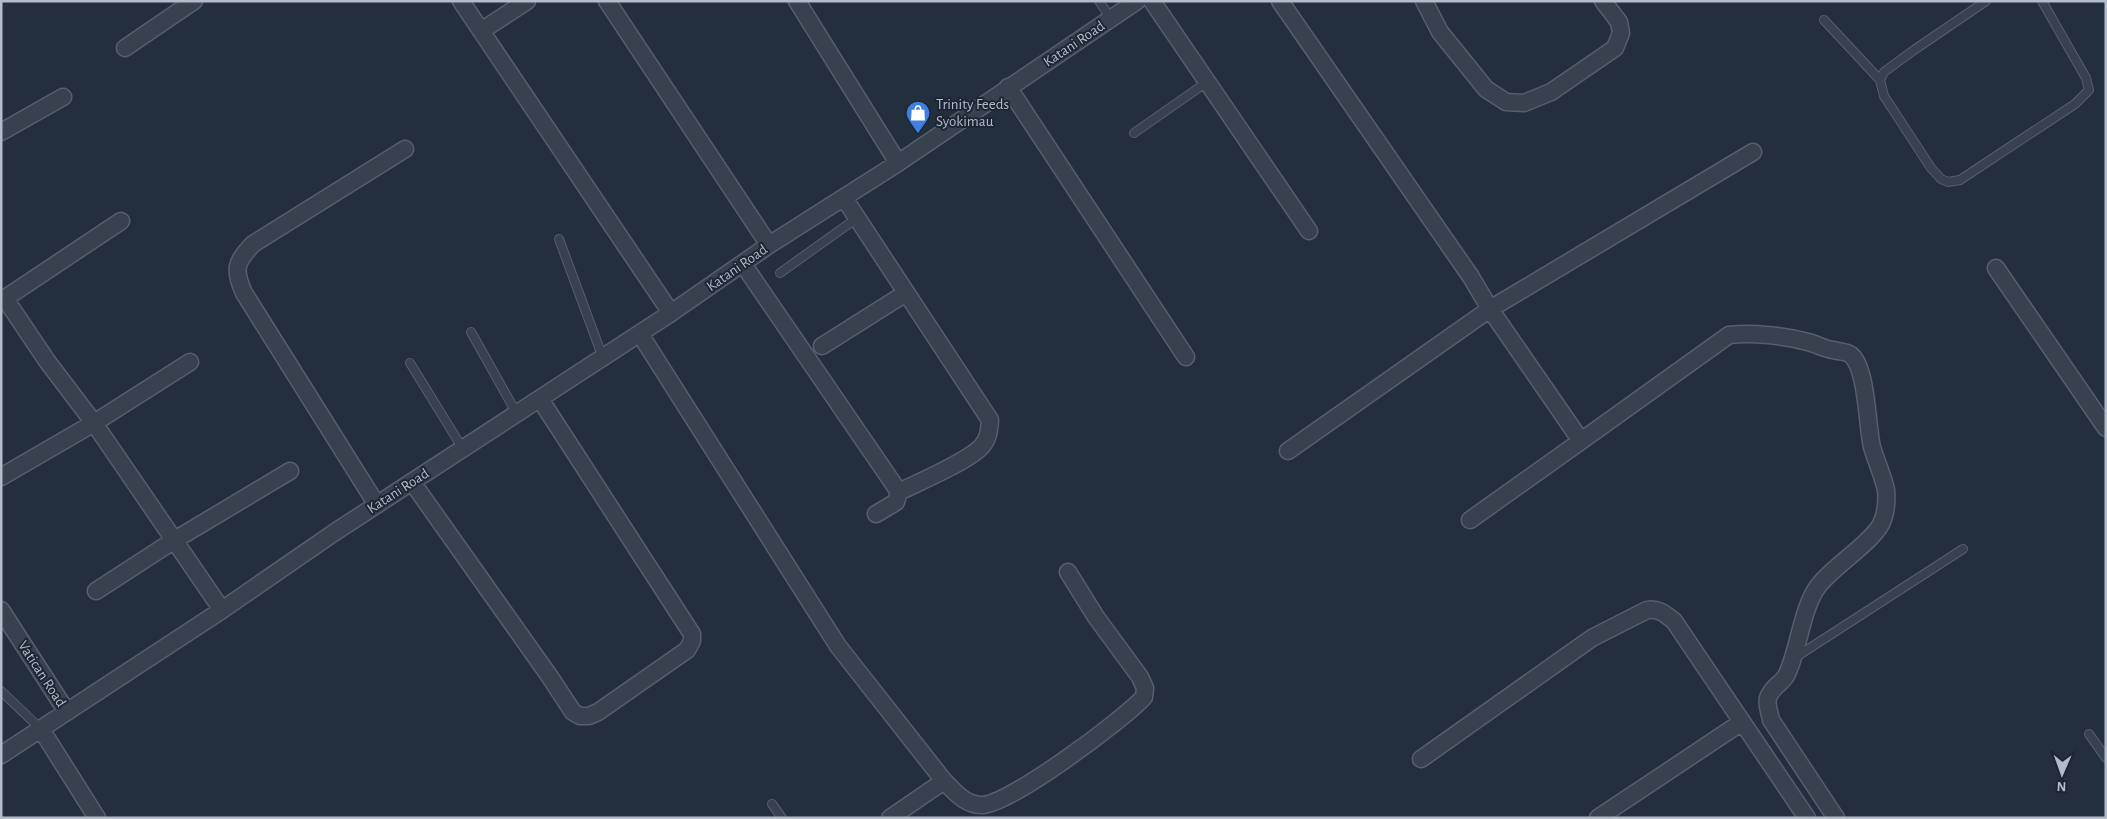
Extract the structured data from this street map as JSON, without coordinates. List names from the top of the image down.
{
  "streets": {
    "street": ["Katani Road", "Vatican Road"]
  },
  "crossings": [
    ["Katani Road", "Vatican Road"]
  ],
  "places": {
    "shop": ["Trinity Feeds Syokimau"]
  },
  "north": "bottom"
}
